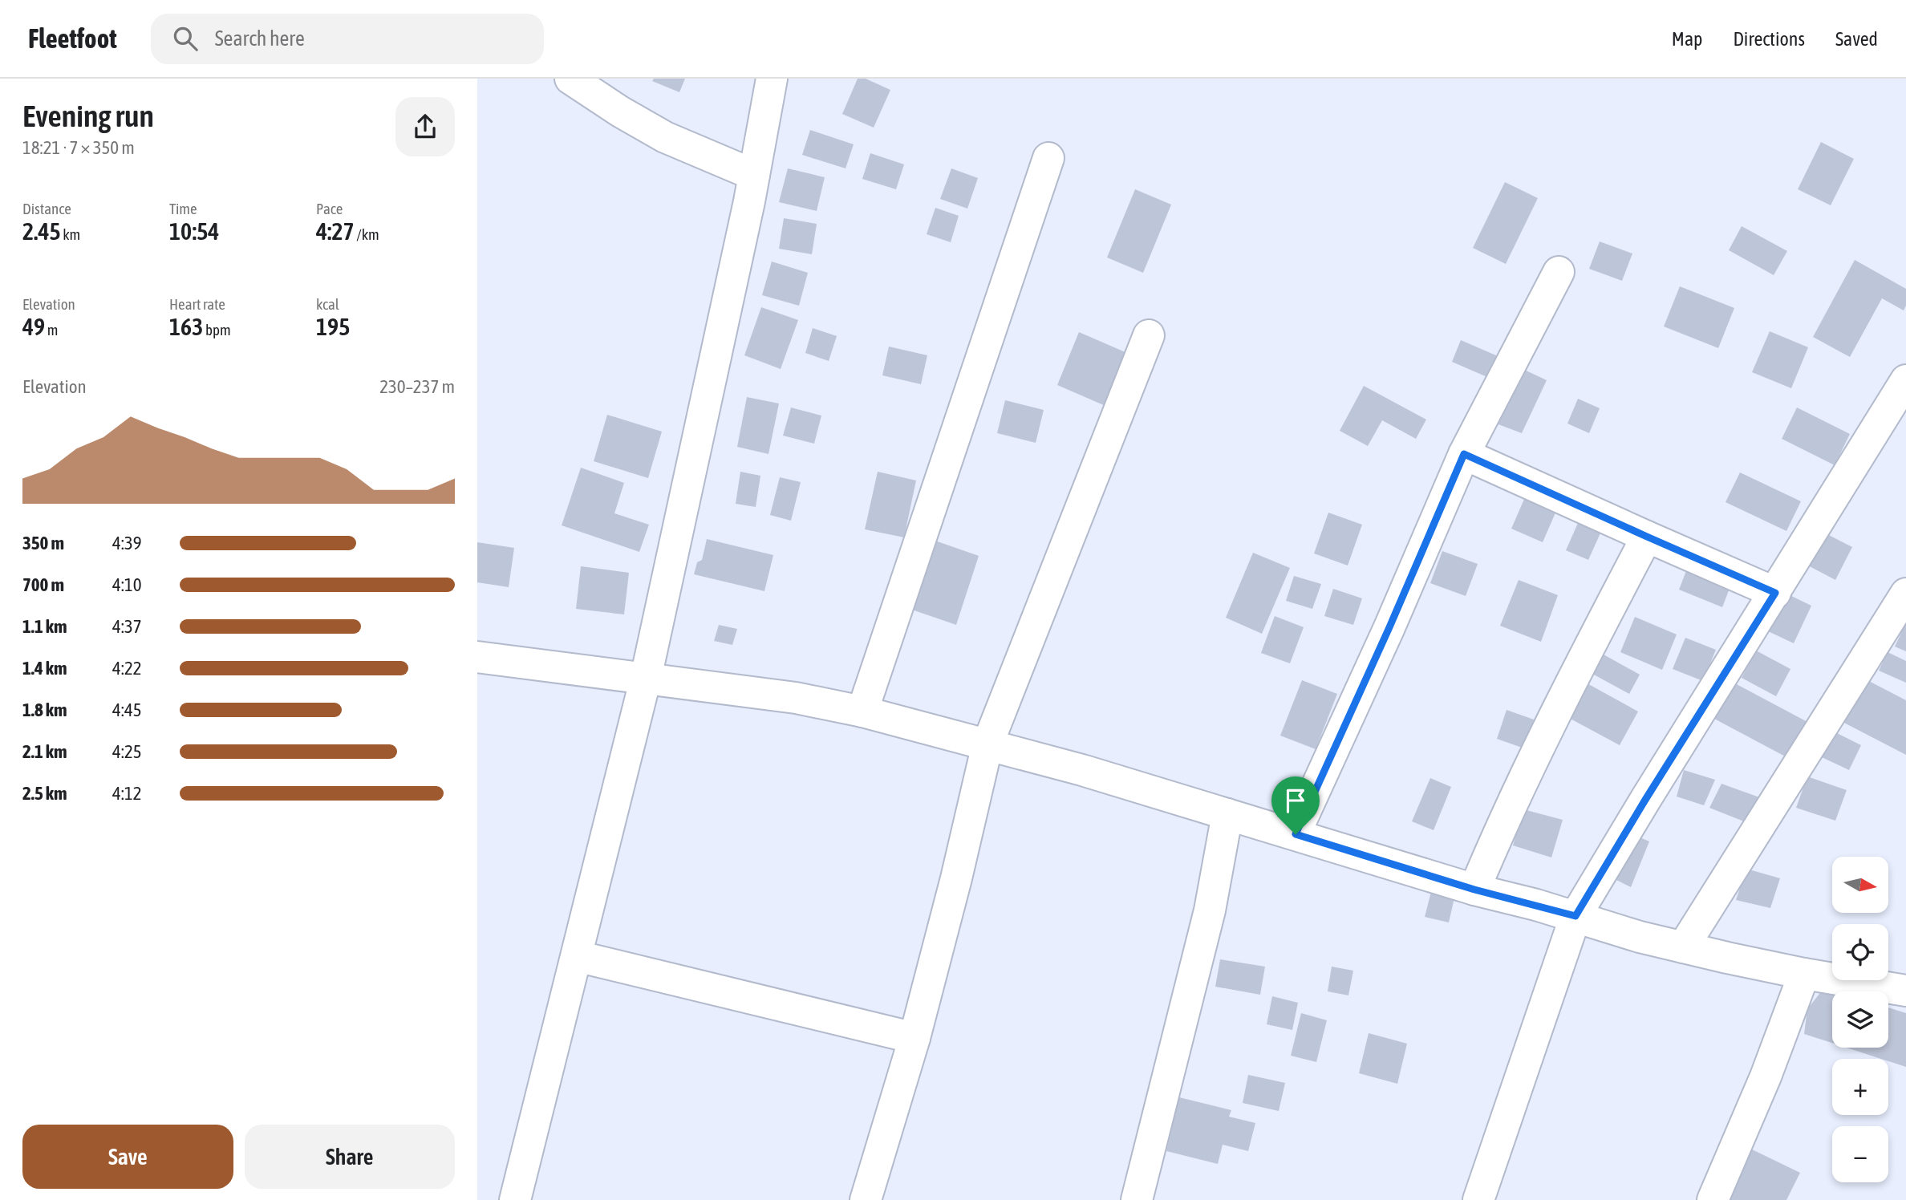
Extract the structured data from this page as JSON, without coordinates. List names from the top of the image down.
{
  "north": "right",
  "page": {
    "header": "Fleetfoot",
    "search": "Search here",
    "nav": ["Map", "Directions", "Saved"],
    "heading": ["Evening run", "18:21 · 7 × 350 m"],
    "stats": [
      ["Distance", "2.45 km"],
      ["Time", "10:54"],
      ["Pace", "4:27 /km"],
      ["Elevation", "49 m"],
      ["Heart rate", "163 bpm"],
      ["kcal", "195"]
    ],
    "chart": ["Elevation", "230–237 m"],
    "list": [
      {
        "name": "350 m",
        "note": "4:39"
      },
      {
        "name": "700 m",
        "note": "4:10"
      },
      {
        "name": "1.1 km",
        "note": "4:37"
      },
      {
        "name": "1.4 km",
        "note": "4:22"
      },
      {
        "name": "1.8 km",
        "note": "4:45"
      },
      {
        "name": "2.1 km",
        "note": "4:25"
      },
      {
        "name": "2.5 km",
        "note": "4:12"
      }
    ],
    "map_buttons": ["+", "−"],
    "buttons": ["Save", "Share"]
  }
}
